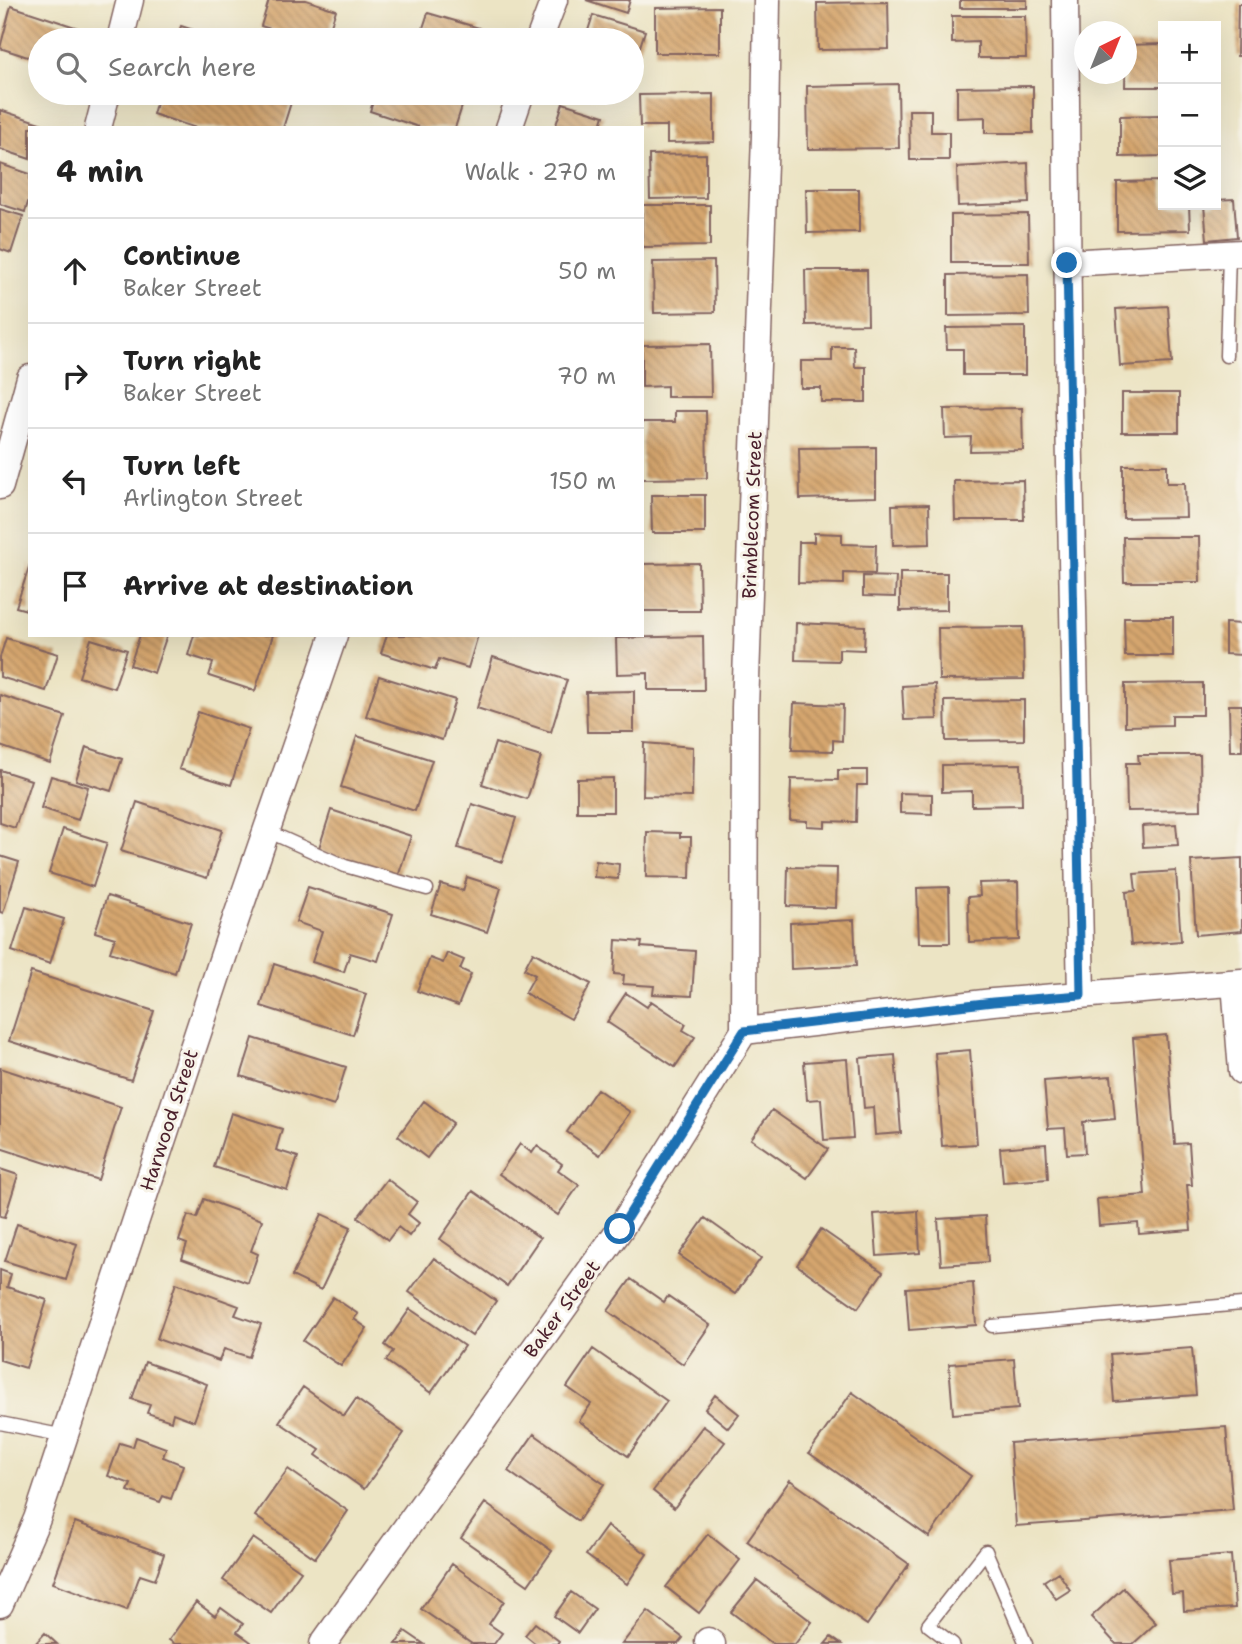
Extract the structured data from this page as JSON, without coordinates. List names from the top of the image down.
{
  "streets": {
    "street": ["Brimblecom Street", "Harwood Street", "Baker Street"]
  },
  "crossings": [
    ["Brimblecom Street", "Baker Street"]
  ],
  "north": "top right",
  "page": {
    "map_buttons": ["+", "−"],
    "search": "Search here",
    "heading": ["4 min", "Walk · 270 m"],
    "list": [
      ["Continue", "Baker Street", "50 m"],
      ["Turn right", "Baker Street", "70 m"],
      ["Turn left", "Arlington Street", "150 m"],
      "Arrive at destination"
    ]
  }
}
